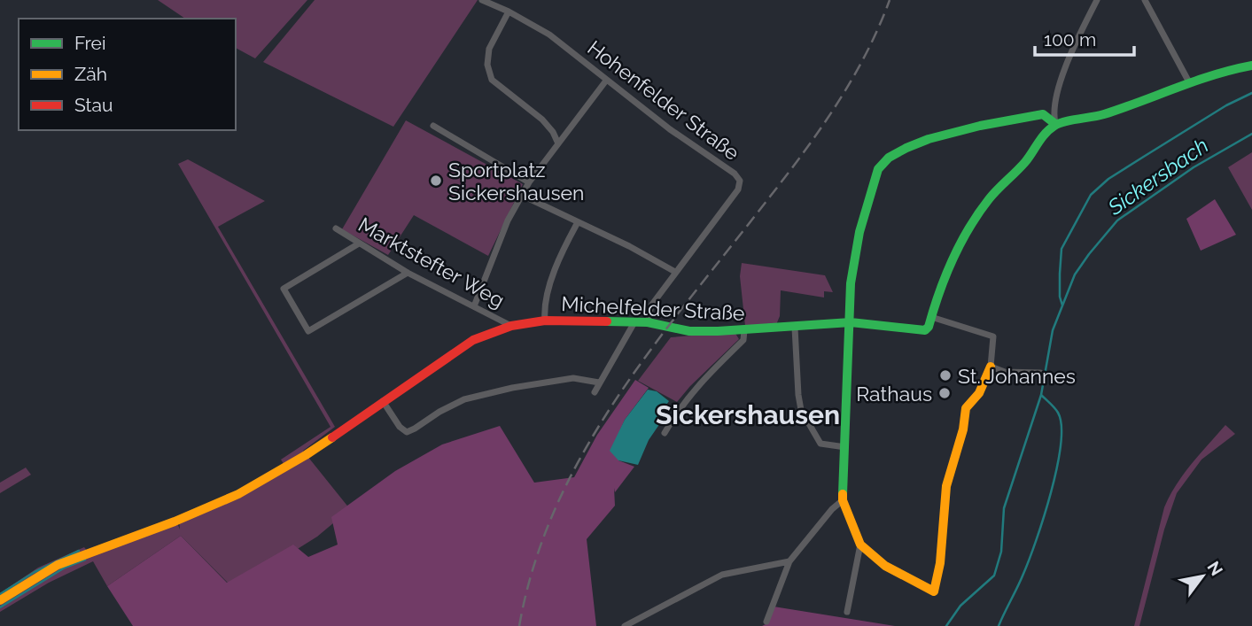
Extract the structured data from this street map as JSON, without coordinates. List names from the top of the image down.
{
  "streets": {
    "street": ["Hohenfelder Straße", "Marktstefter Weg", "Michelfelder Straße"]
  },
  "crossings": [
    ["Hohenfelder Straße", "Michelfelder Straße"],
    ["Marktstefter Weg", "Michelfelder Straße"]
  ],
  "districts": ["Sickershausen"],
  "water": ["Sickersbach"],
  "places": ["Sportplatz Sickershausen", "St. Johannes", "Rathaus"],
  "legend": ["Frei", "Zäh", "Stau"],
  "scale_bar": "100 m",
  "north": "top right"
}
